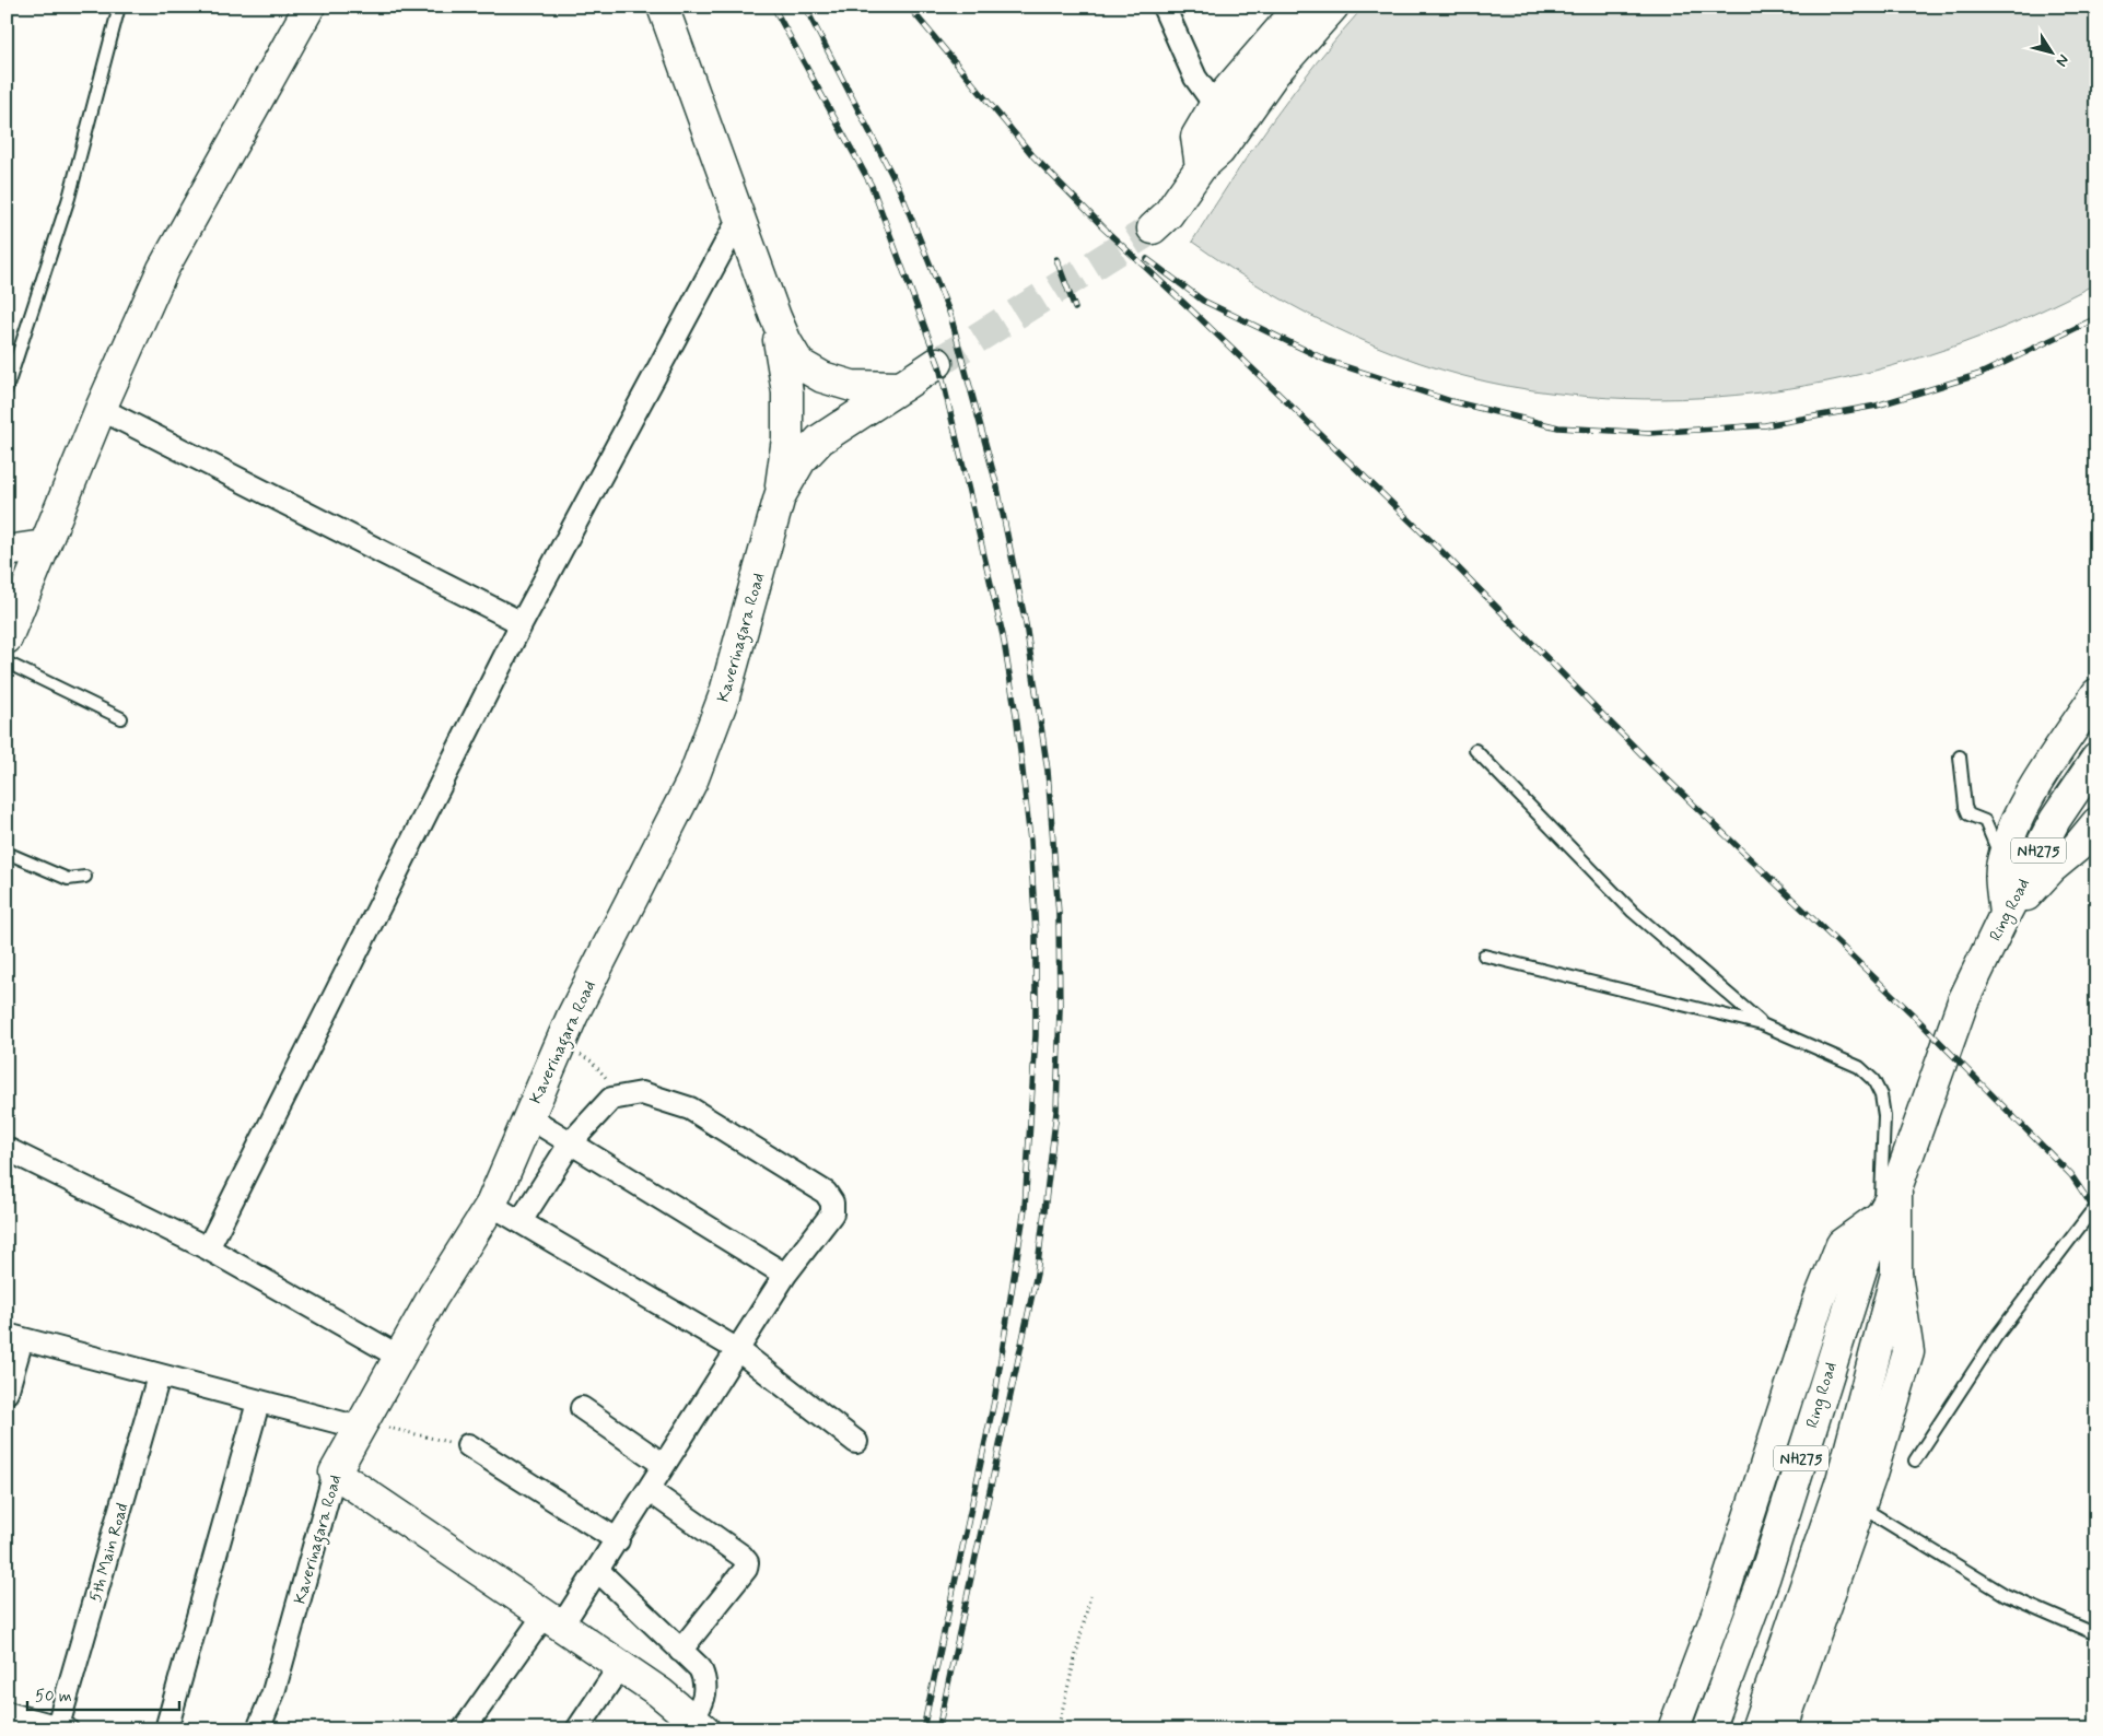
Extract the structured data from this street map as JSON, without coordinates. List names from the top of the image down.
{
  "streets": {
    "main road": ["Kaverinagara Road", "NH275", "Ring Road"],
    "street": ["5th Main Road"]
  },
  "scale_bar": "50 m",
  "north": "bottom right"
}
